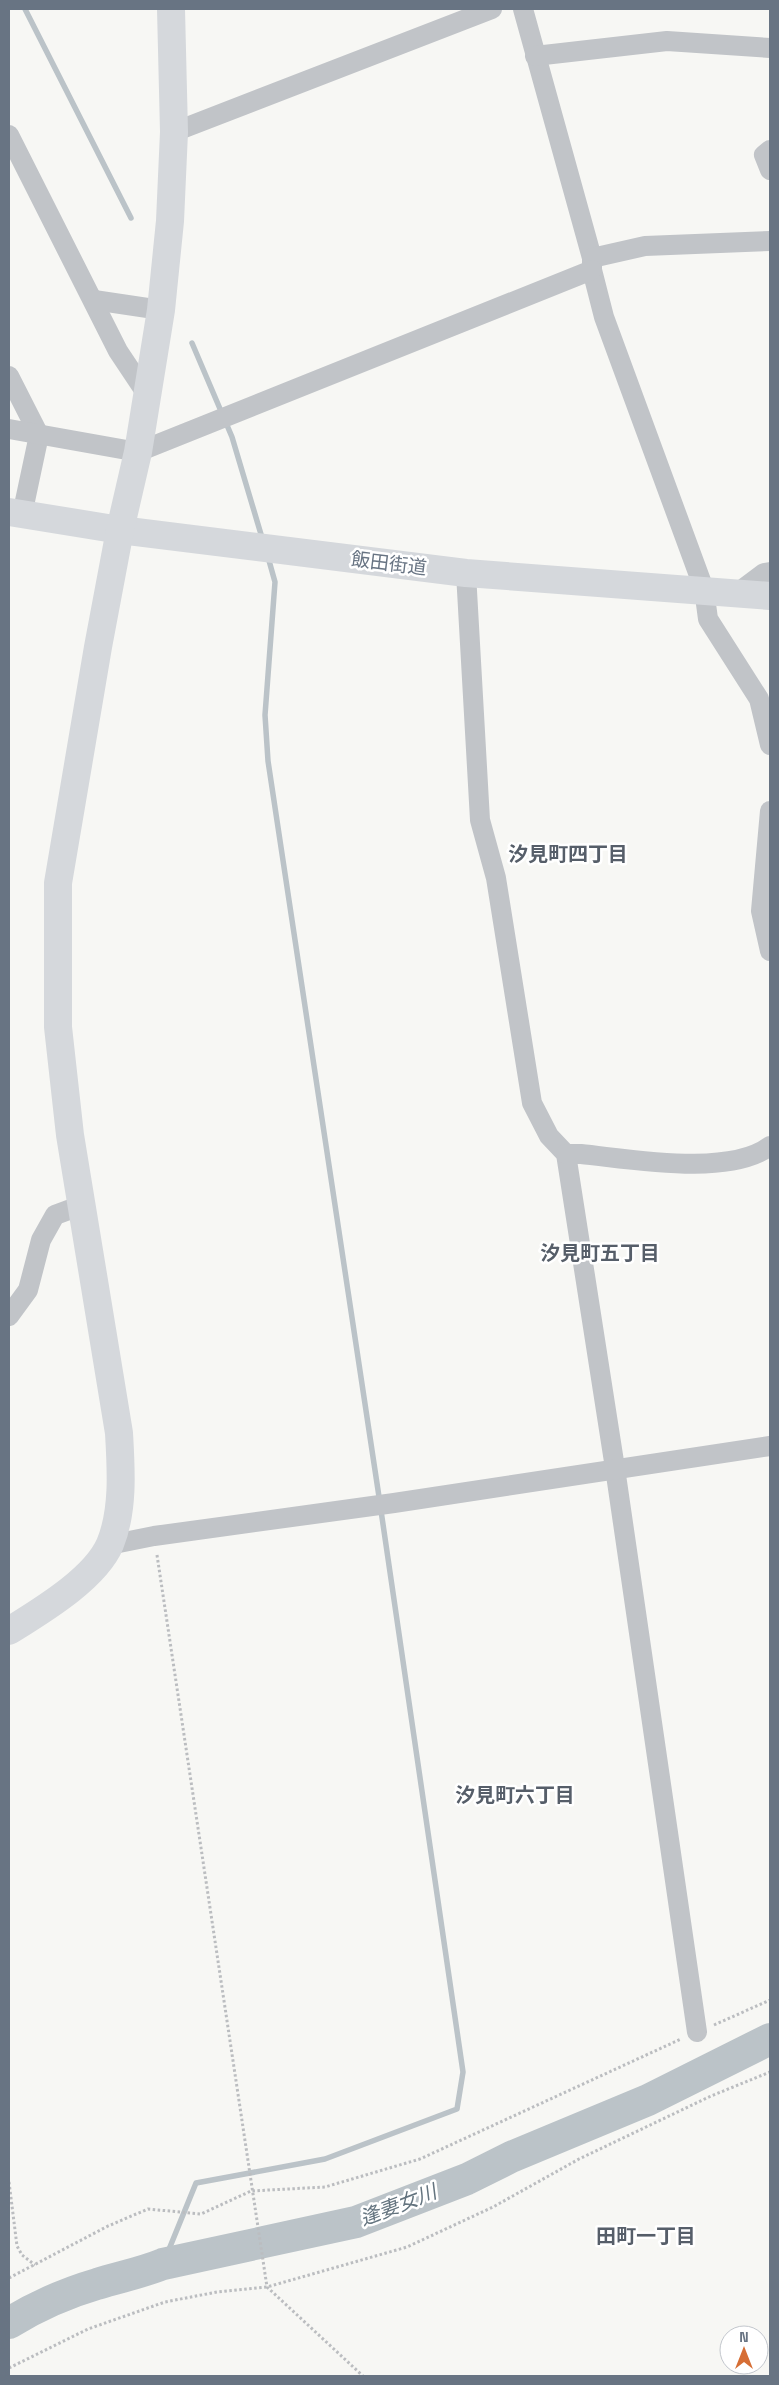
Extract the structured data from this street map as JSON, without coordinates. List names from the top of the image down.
{
  "streets": {
    "street": ["飯田街道"]
  },
  "districts": [
    "汐見町四丁目",
    "汐見町五丁目",
    "汐見町六丁目",
    "田町一丁目"
  ],
  "water": ["逢妻女川"],
  "north": "top"
}
